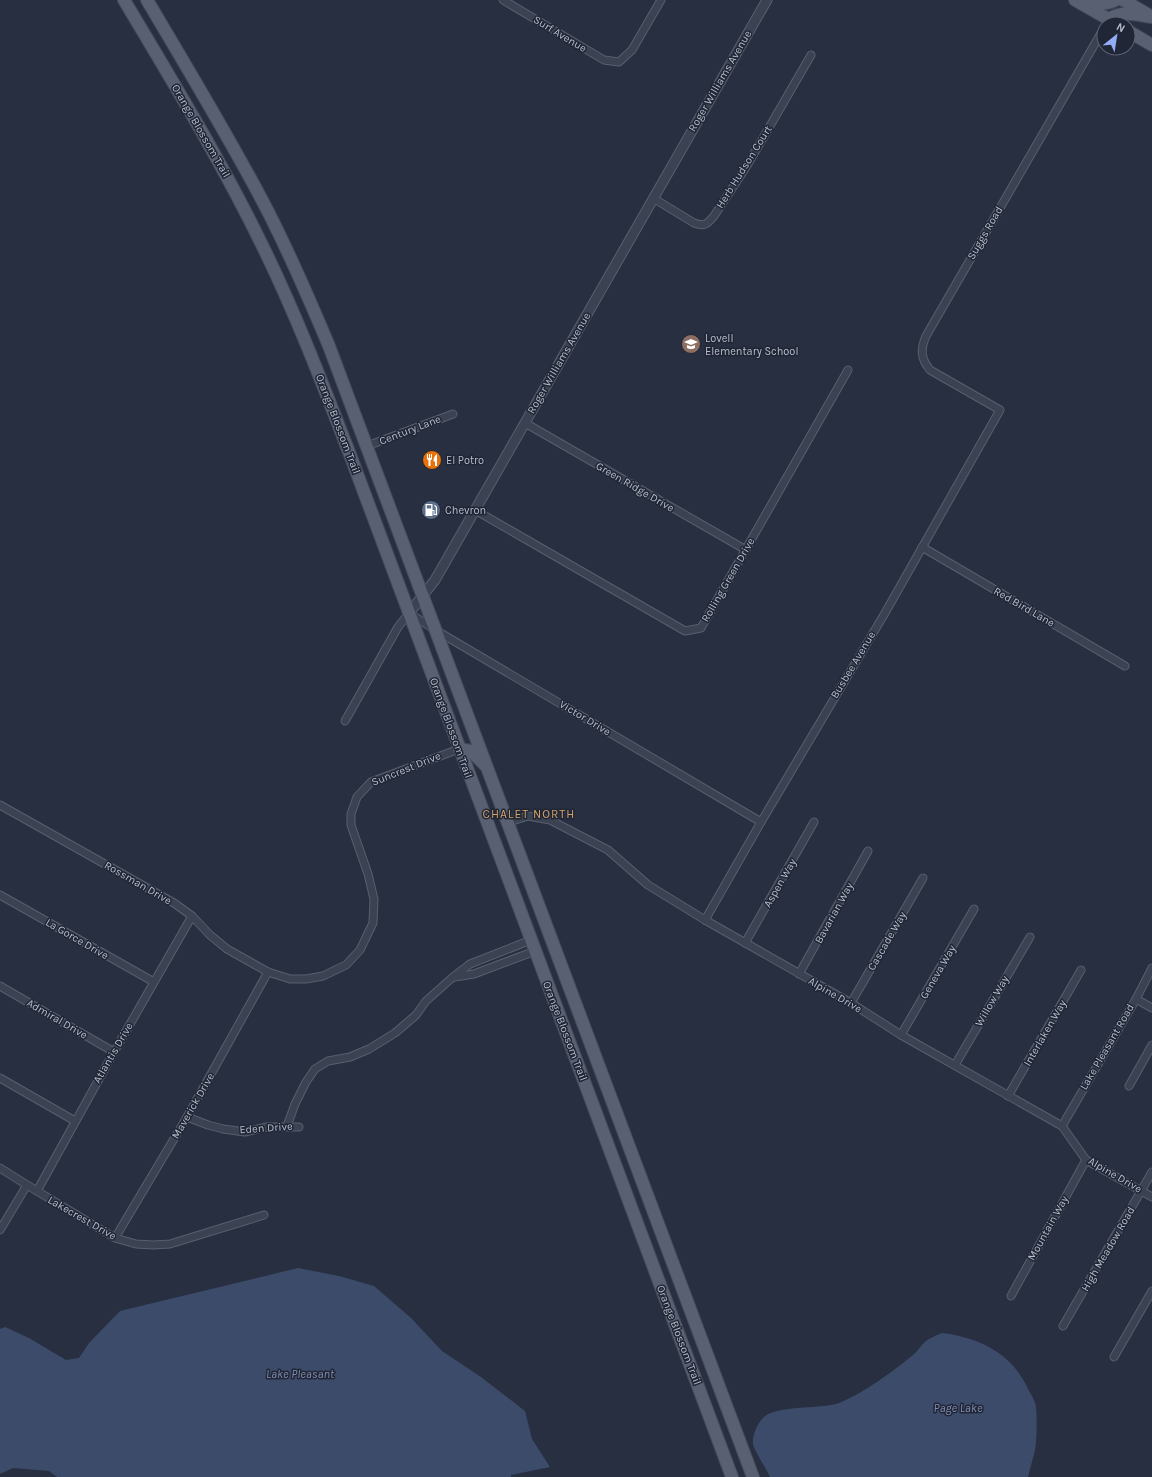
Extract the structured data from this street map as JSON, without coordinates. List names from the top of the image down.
{
  "streets": {
    "main road": ["Orange Blossom Trail"],
    "street": [
      "Surf Avenue",
      "Roger Williams Avenue",
      "Herb Hudson Court",
      "Suggs Road",
      "Century Lane",
      "Green Ridge Drive",
      "Rolling Green Drive",
      "Red Bird Lane",
      "Busbee Avenue",
      "Victor Drive",
      "Suncrest Drive",
      "Rossman Drive",
      "Aspen Way",
      "Bavarian Way",
      "La Gorce Drive",
      "Cascade Way",
      "Geneva Way",
      "Alpine Drive",
      "Willow Way",
      "Admiral Drive",
      "Interlaken Way",
      "Lake Pleasant Road",
      "Atlantis Drive",
      "Maverick Drive",
      "Eden Drive",
      "Lakecrest Drive",
      "Mountain Way",
      "High Meadow Road"
    ]
  },
  "crossings": [
    ["Roger Williams Avenue", "Orange Blossom Trail"],
    ["Roger Williams Avenue", "Herb Hudson Court"],
    ["Roger Williams Avenue", "Green Ridge Drive"],
    ["Roger Williams Avenue", "Rolling Green Drive"],
    ["Roger Williams Avenue", "Victor Drive"],
    ["Orange Blossom Trail", "Century Lane"],
    ["Orange Blossom Trail", "Victor Drive"],
    ["Orange Blossom Trail", "Suncrest Drive"],
    ["Orange Blossom Trail", "Alpine Drive"],
    ["Suggs Road", "Busbee Avenue"],
    ["Green Ridge Drive", "Rolling Green Drive"],
    ["Red Bird Lane", "Busbee Avenue"],
    ["Busbee Avenue", "Victor Drive"],
    ["Busbee Avenue", "Alpine Drive"],
    ["Suncrest Drive", "Rossman Drive"],
    ["Suncrest Drive", "Maverick Drive"],
    ["Rossman Drive", "Atlantis Drive"],
    ["Rossman Drive", "Maverick Drive"],
    ["Aspen Way", "Alpine Drive"],
    ["Bavarian Way", "Alpine Drive"],
    ["La Gorce Drive", "Atlantis Drive"],
    ["Cascade Way", "Alpine Drive"],
    ["Geneva Way", "Alpine Drive"],
    ["Alpine Drive", "Willow Way"],
    ["Alpine Drive", "Interlaken Way"],
    ["Alpine Drive", "Lake Pleasant Road"],
    ["Alpine Drive", "Mountain Way"],
    ["Alpine Drive", "High Meadow Road"],
    ["Admiral Drive", "Atlantis Drive"],
    ["Atlantis Drive", "Lakecrest Drive"],
    ["Maverick Drive", "Eden Drive"],
    ["Maverick Drive", "Lakecrest Drive"]
  ],
  "districts": ["CHALET NORTH"],
  "water": ["Lake Pleasant", "Page Lake"],
  "places": {
    "school or university": ["Lovell Elementary School"],
    "restaurant": ["El Potro"],
    "fuel station": ["Chevron"]
  },
  "north": "top right"
}
